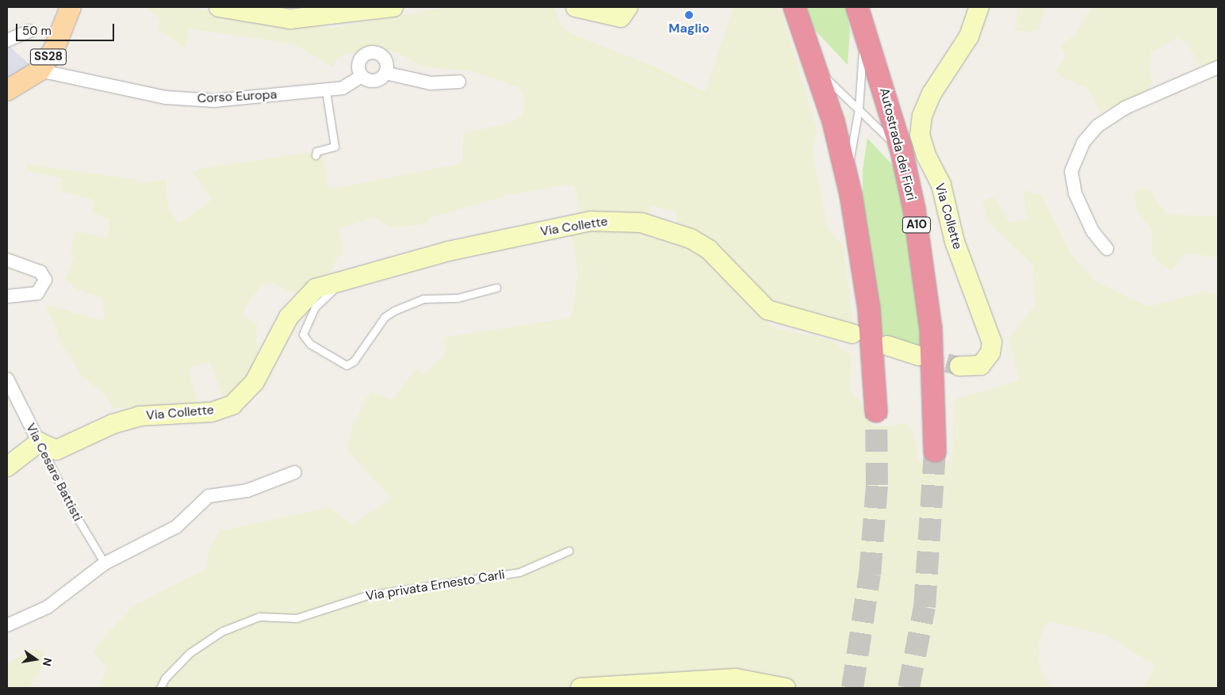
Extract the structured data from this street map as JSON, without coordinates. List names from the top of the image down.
{
  "streets": {
    "highway": ["Autostrada dei Fiori", "A10"],
    "main road": ["SS28"],
    "street": ["Corso Europa", "Via Collette", "Via Cesare Battisti"],
    "lane": ["Via privata Ernesto Carli"]
  },
  "crossings": [
    ["SS28", "Corso Europa"],
    ["Via Collette", "Via Cesare Battisti"]
  ],
  "places": ["Maglio"],
  "scale_bar": "50 m",
  "north": "right"
}
